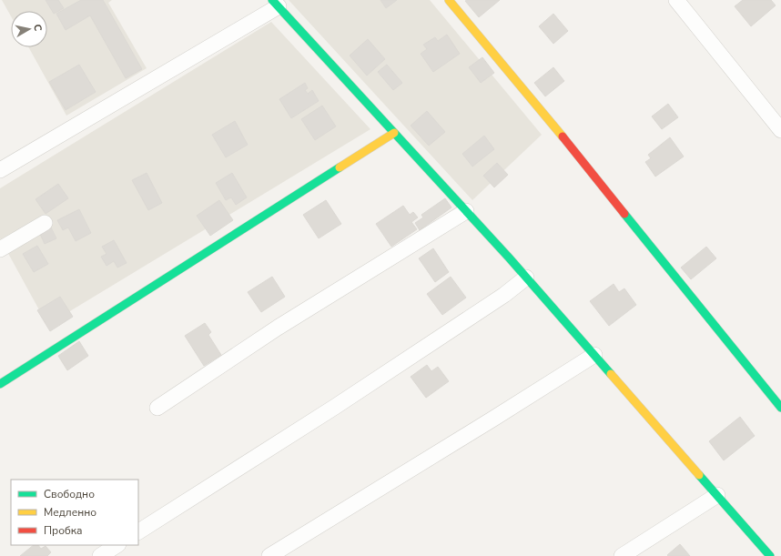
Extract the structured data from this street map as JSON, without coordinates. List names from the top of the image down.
{
  "legend": ["Свободно", "Медленно", "Пробка"],
  "north": "right"
}
